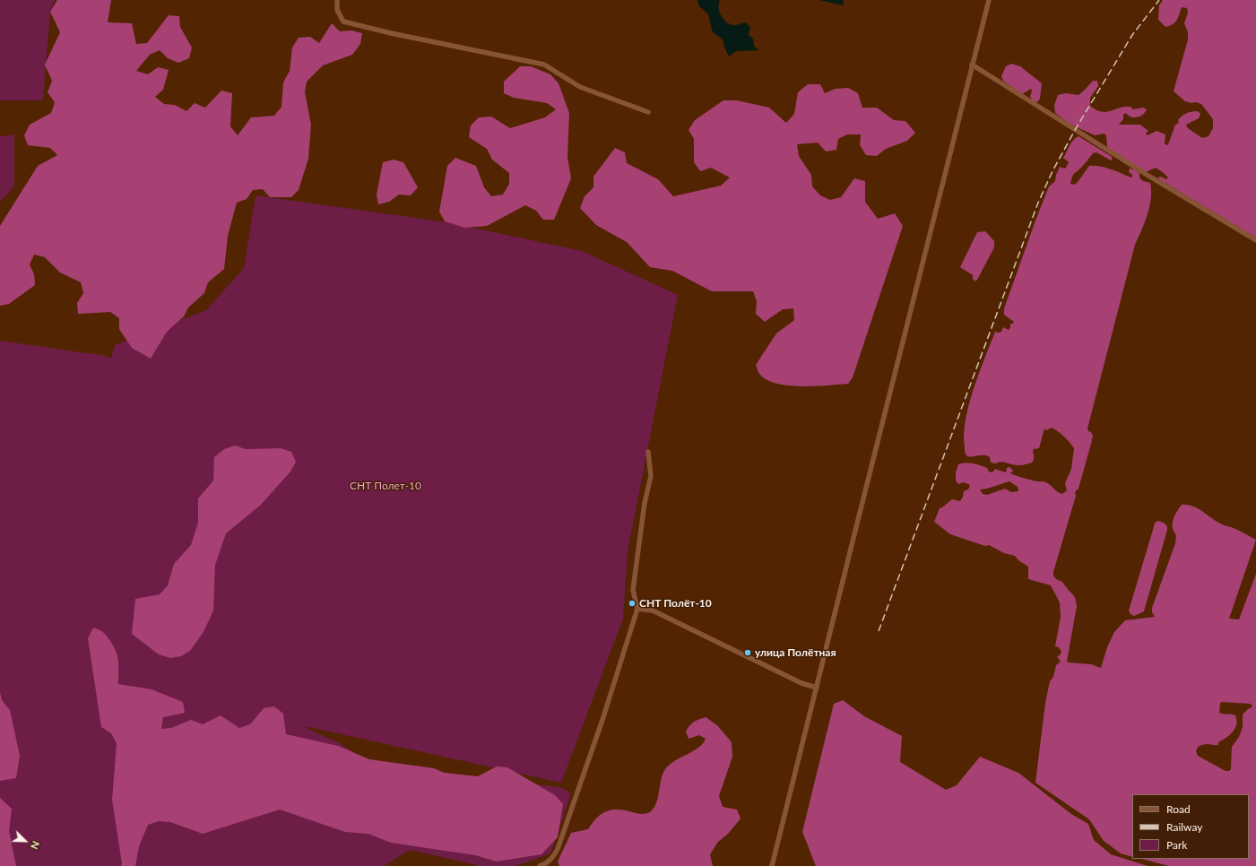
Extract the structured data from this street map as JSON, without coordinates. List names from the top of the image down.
{
  "parks": ["СНТ Полет-10"],
  "places": ["СНТ Полёт-10", "улица Полётная"],
  "legend": ["Road", "Railway", "Park"],
  "north": "bottom right"
}
